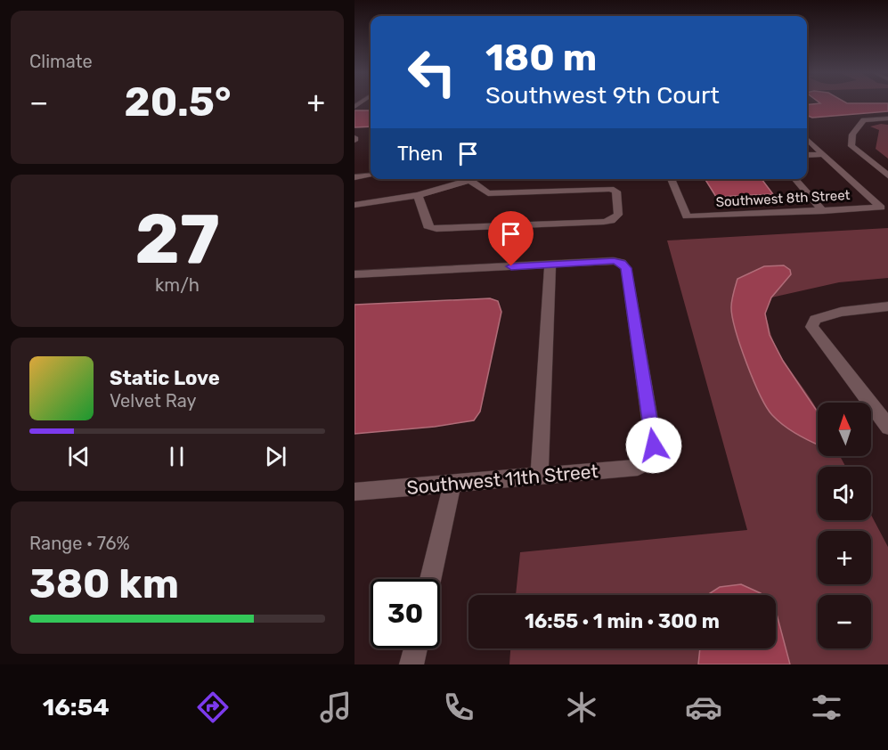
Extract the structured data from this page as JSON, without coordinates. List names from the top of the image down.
{
  "streets": {
    "street": ["Southwest 8th Street", "Southwest 11th Street"]
  },
  "north": "top",
  "page": {
    "tile": [
      "Climate",
      ["27", "km/h"],
      ["Range · 76%", "380 km"]
    ],
    "turn": ["180 m", "Southwest 9th Court"],
    "heat": ["−", "20.5°", "+"],
    "then": "Then",
    "song": ["Static Love", "Velvet Ray"],
    "map_buttons": ["+", "−"],
    "limit": "30",
    "trip": "16:55 · 1 min · 300 m",
    "tabs": "16:54"
  }
}
